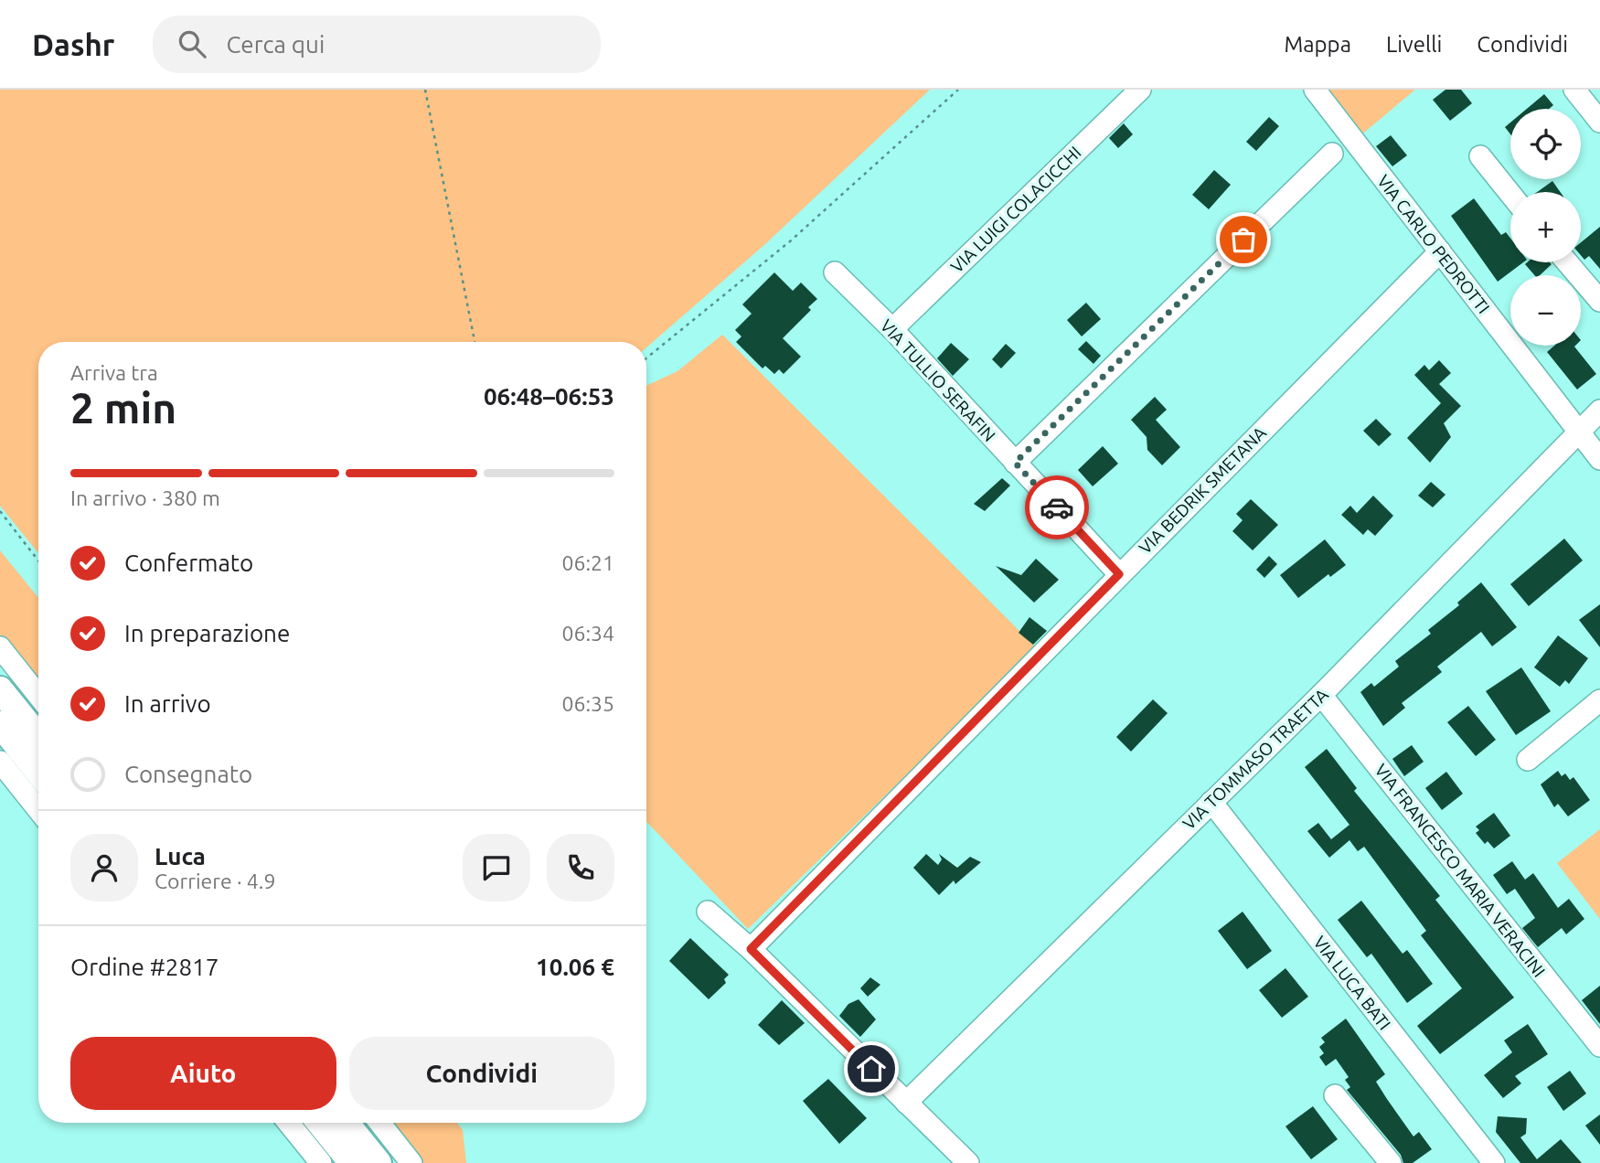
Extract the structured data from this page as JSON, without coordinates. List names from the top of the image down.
{
  "streets": {
    "street": [
      "VIA LUIGI COLACICCHI",
      "VIA CARLO PEDROTTI",
      "VIA TULLIO SERAFIN",
      "VIA BEDRIK SMETANA",
      "VIA TOMMASO TRAETTA",
      "VIA FRANCESCO MARIA VERACINI",
      "VIA LUCA BATI"
    ]
  },
  "crossings": [
    ["VIA LUIGI COLACICCHI", "VIA TULLIO SERAFIN"],
    ["VIA CARLO PEDROTTI", "VIA BEDRIK SMETANA"],
    ["VIA CARLO PEDROTTI", "VIA TOMMASO TRAETTA"],
    ["VIA TULLIO SERAFIN", "VIA BEDRIK SMETANA"],
    ["VIA TOMMASO TRAETTA", "VIA FRANCESCO MARIA VERACINI"],
    ["VIA TOMMASO TRAETTA", "VIA LUCA BATI"]
  ],
  "page": {
    "header": "Dashr",
    "search": "Cerca qui",
    "nav": ["Mappa", "Livelli", "Condividi"],
    "map_buttons": ["+", "−"],
    "heading": ["2 min", "Arriva tra", "06:48–06:53"],
    "panel": [
      "Luca",
      "Corriere · 4.9",
      "Ordine #2817",
      "10.06 €"
    ],
    "bar": "In arrivo · 380 m",
    "list": [
      ["Confermato", "06:21"],
      ["In preparazione", "06:34"],
      ["In arrivo", "06:35"],
      "Consegnato"
    ],
    "buttons": ["Aiuto", "Condividi"]
  }
}
